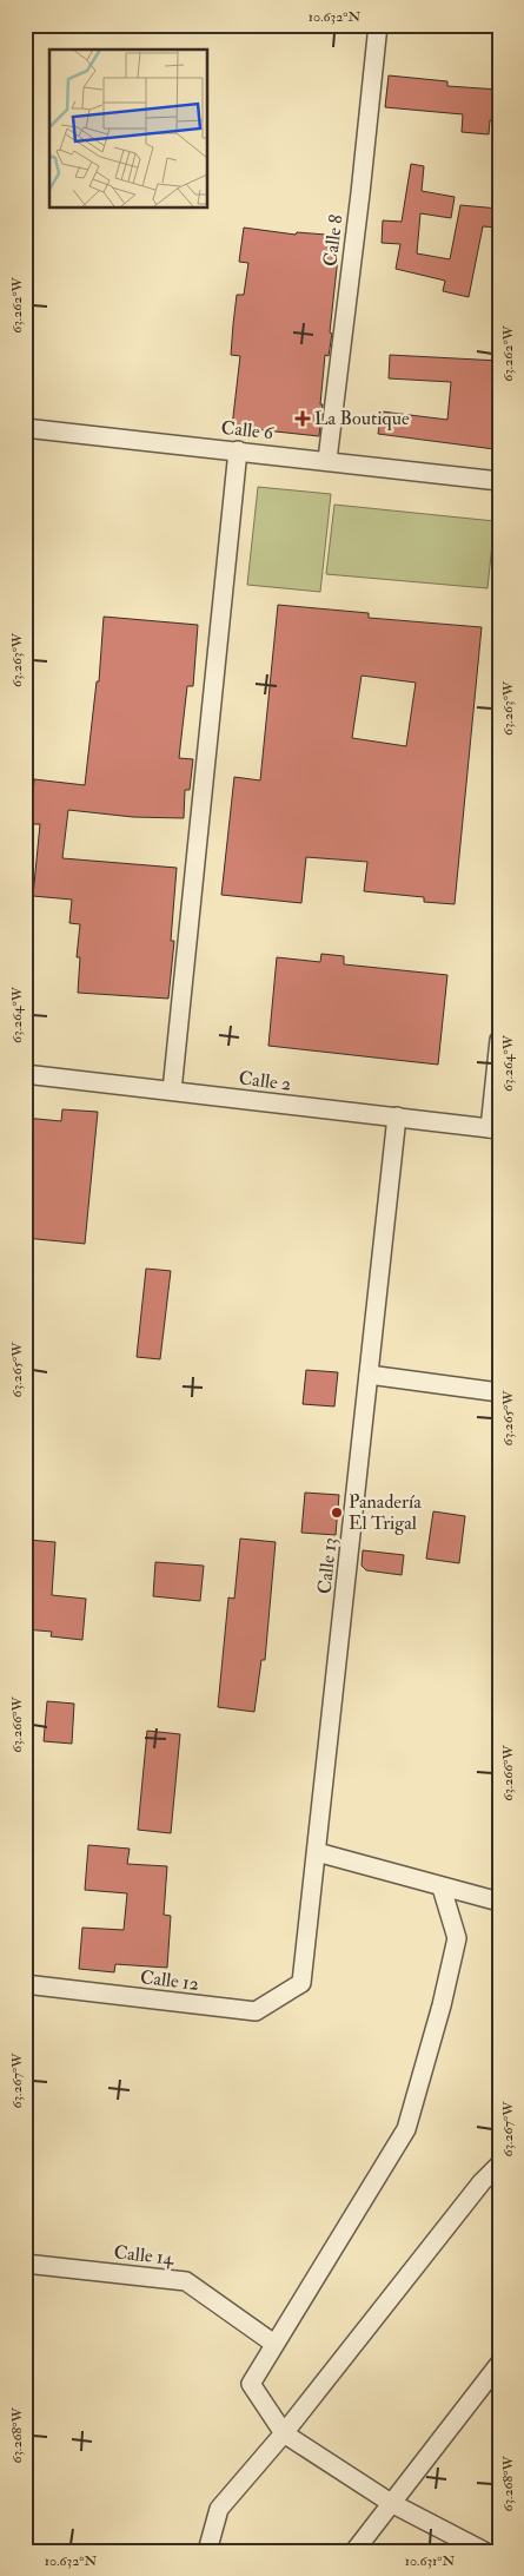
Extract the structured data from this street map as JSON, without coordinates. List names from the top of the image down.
{
  "streets": {
    "street": [
      "Calle 8",
      "Calle 6",
      "Calle 2",
      "Calle 13",
      "Calle 12",
      "Calle 14"
    ]
  },
  "crossings": [
    ["Calle 8", "Calle 6"],
    ["Calle 2", "Calle 13"],
    ["Calle 13", "Calle 12"]
  ],
  "places": {
    "health": ["La Boutique"],
    "other": ["Panadería El Trigal"]
  },
  "coordinates": [
    "10.632°N",
    "63.262°W",
    "63.263°W",
    "63.264°W",
    "63.265°W",
    "63.266°W",
    "63.267°W",
    "63.268°W",
    "10.631°N"
  ]
}
